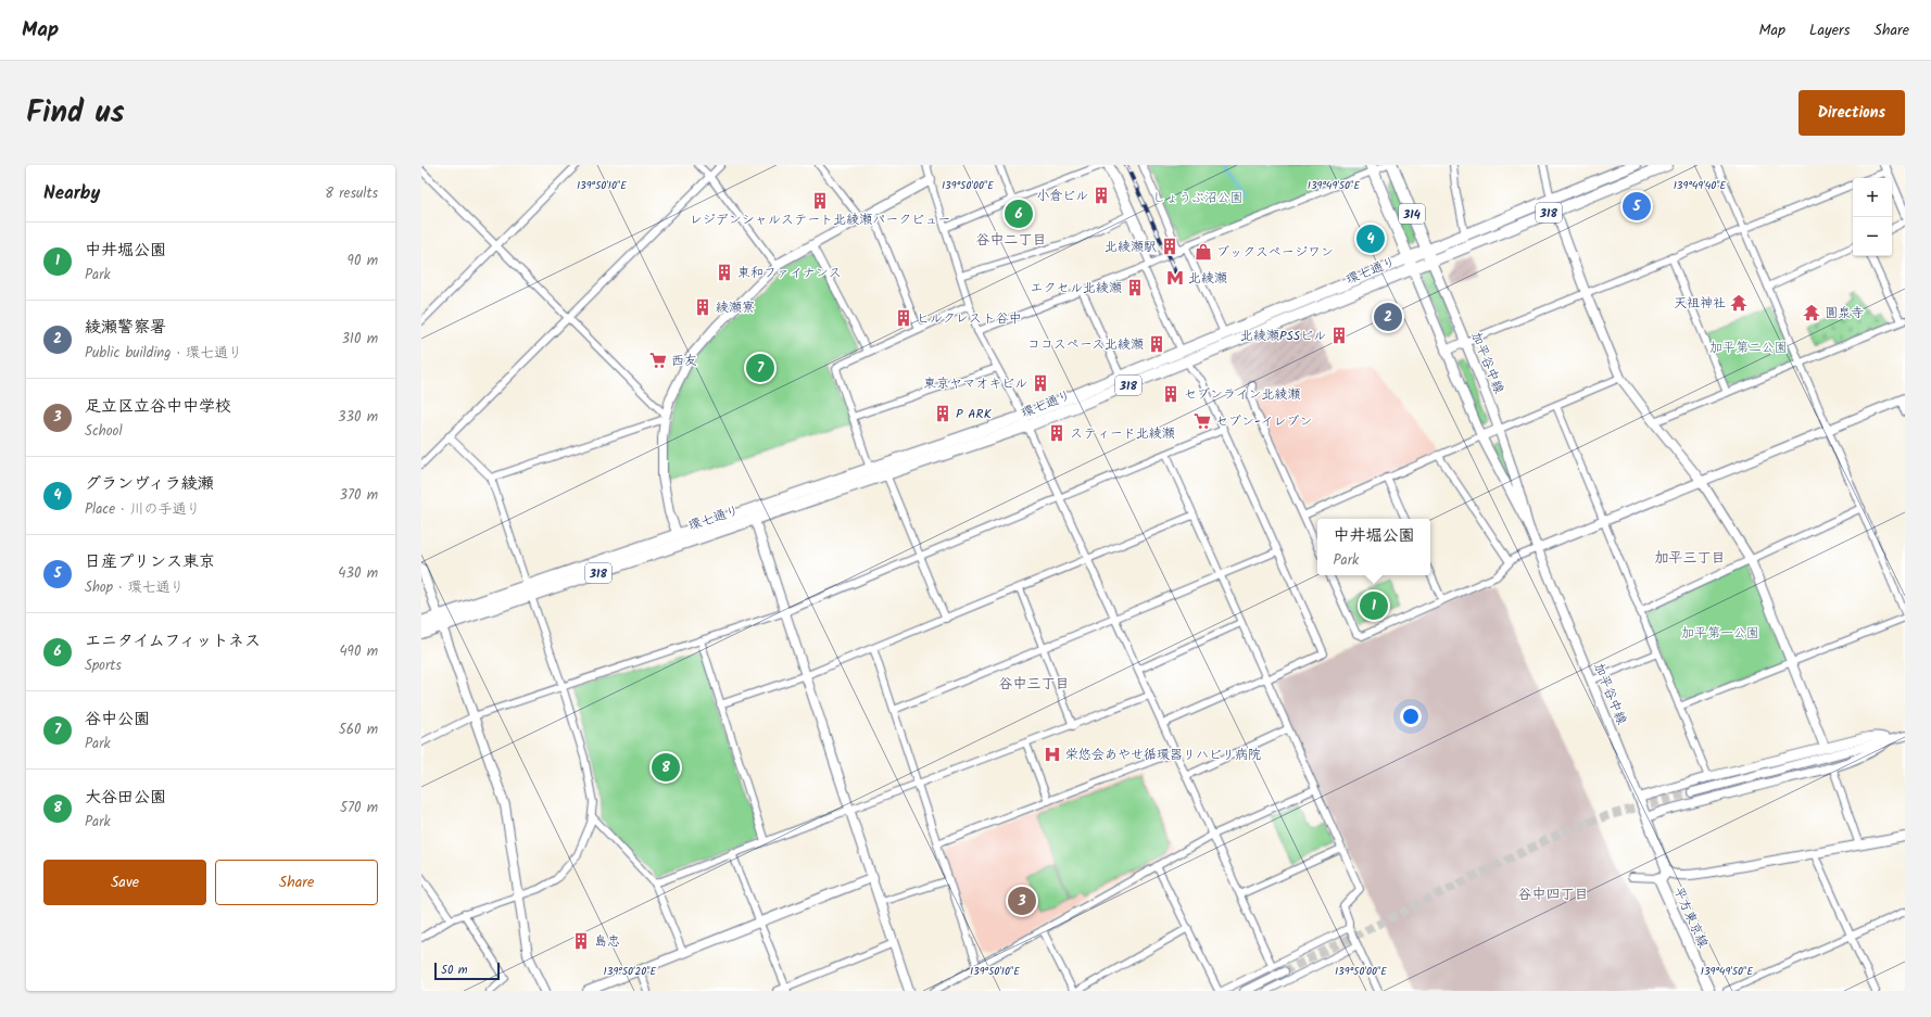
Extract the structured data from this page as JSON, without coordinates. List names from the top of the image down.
{
  "streets": {
    "main road": [
      "318",
      "314",
      "環七通り",
      "平方東京線"
    ],
    "street": ["加平谷中線"]
  },
  "crossings": [
    ["314", "環七通り"],
    ["314", "加平谷中線"],
    ["環七通り", "加平谷中線"]
  ],
  "districts": [
    "谷中二丁目",
    "加平三丁目",
    "谷中三丁目",
    "谷中四丁目"
  ],
  "parks": ["しょうぶ沼公園", "加平第二公園", "加平第一公園"],
  "places": {
    "building": [
      "小倉ビル",
      "レジデンシャルステート北綾瀬パークビュー",
      "北綾瀬駅",
      "東和ファイナンス",
      "エクセル北綾瀬",
      "綾瀬寮",
      "ヒルクレスト谷中",
      "北綾瀬PSSビル",
      "ココスペース北綾瀬",
      "東京ヤマオキビル",
      "セブンライン北綾瀬",
      "P ARK",
      "スティード北綾瀬",
      "島忠"
    ],
    "shop": ["ブックスページワン"],
    "metro station": ["北綾瀬"],
    "temple": ["天祖神社", "圓泉寺"],
    "supermarket": ["西友", "セブン-イレブン"],
    "hospital": ["栄悠会あやせ循環器リハビリ病院"]
  },
  "scale_bar": "50 m",
  "page": {
    "header": "Map",
    "nav": ["Map", "Layers", "Share"],
    "title": "Find us",
    "buttons": [
      "Directions",
      ["Save", "Share"]
    ],
    "heading": ["Nearby", "8 results"],
    "map_buttons": ["+", "−"],
    "pins": [
      "5",
      "6",
      "4",
      "2",
      "7",
      "1",
      "8",
      "3"
    ],
    "list": [
      {
        "mark": "1",
        "name": "中井堀公園",
        "note": "Park",
        "value": "90 m"
      },
      {
        "mark": "2",
        "name": "綾瀬警察署",
        "note": "Public building · 環七通り",
        "value": "310 m"
      },
      {
        "mark": "3",
        "name": "足立区立谷中中学校",
        "note": "School",
        "value": "330 m"
      },
      {
        "mark": "4",
        "name": "グランヴィラ綾瀬",
        "note": "Place · 川の手通り",
        "value": "370 m"
      },
      {
        "mark": "5",
        "name": "日産プリンス東京",
        "note": "Shop · 環七通り",
        "value": "430 m"
      },
      {
        "mark": "6",
        "name": "エニタイムフィットネス",
        "note": "Sports",
        "value": "490 m"
      },
      {
        "mark": "7",
        "name": "谷中公園",
        "note": "Park",
        "value": "560 m"
      },
      {
        "mark": "8",
        "name": "大谷田公園",
        "note": "Park",
        "value": "570 m"
      }
    ],
    "popup": ["中井堀公園", "Park"],
    "scale": "50 m"
  },
  "coordinates": [
    "139°50'10\"E",
    "139°50'00\"E",
    "139°49'50\"E",
    "139°49'40\"E",
    "139°50'20\"E"
  ]
}
